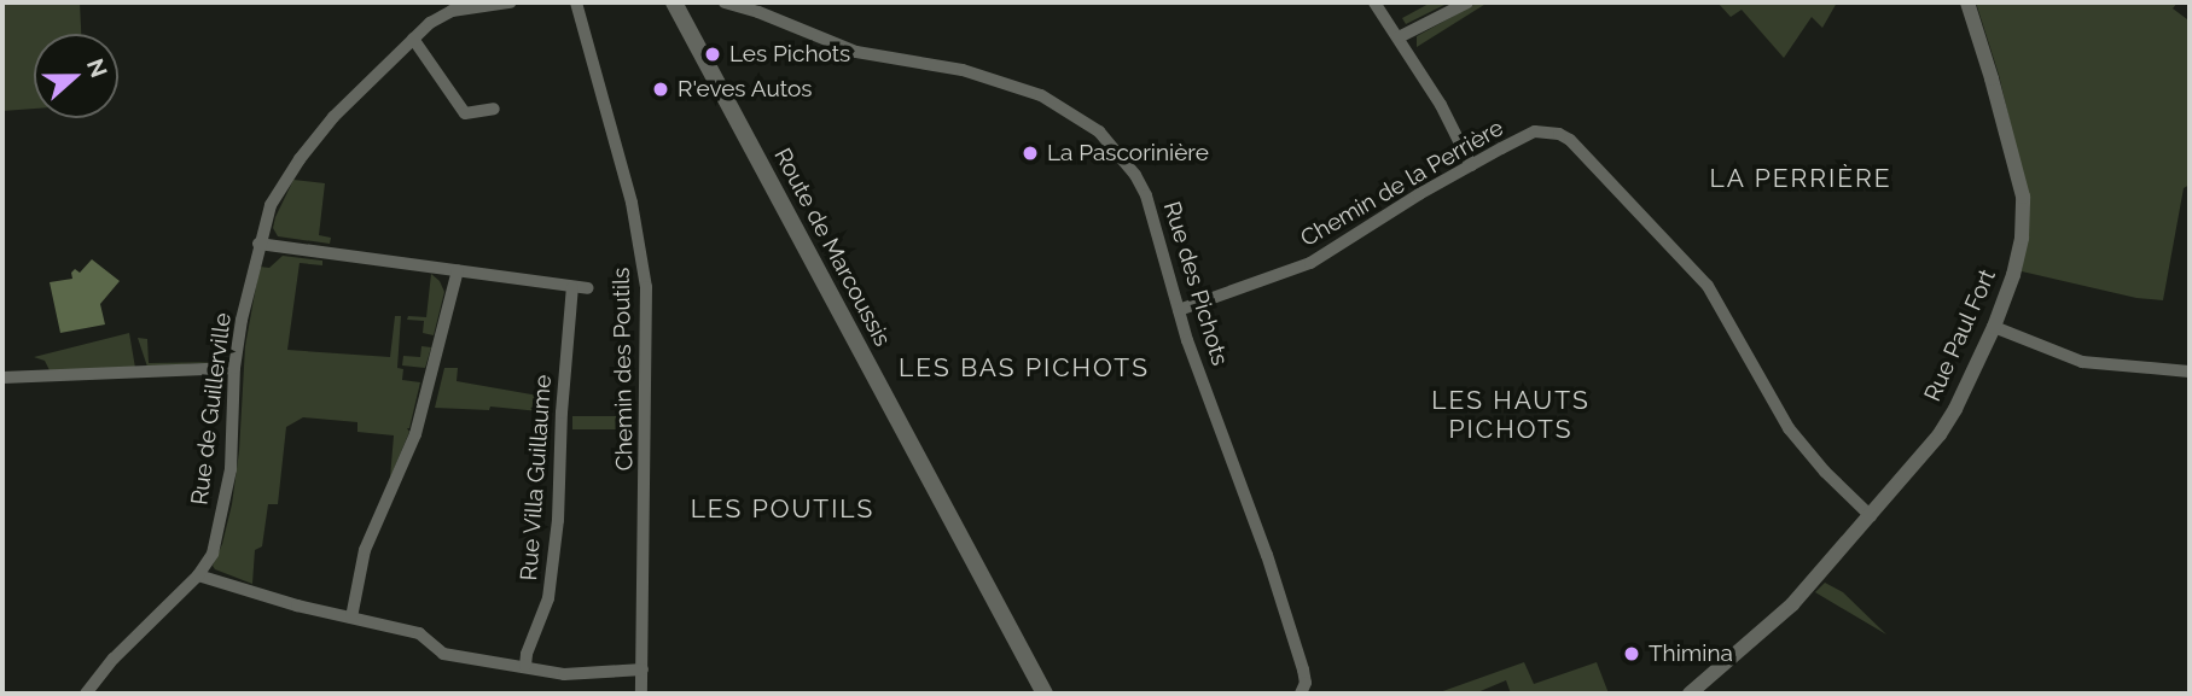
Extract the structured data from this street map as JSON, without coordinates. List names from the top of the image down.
{
  "streets": {
    "main road": ["Route de Marcoussis"],
    "street": [
      "Chemin de la Perrière",
      "Rue des Pichots",
      "Rue Paul Fort",
      "Chemin des Poutils",
      "Rue de Guillerville",
      "Rue Villa Guillaume"
    ]
  },
  "crossings": [
    ["Chemin de la Perrière", "Rue des Pichots"],
    ["Chemin de la Perrière", "Rue Paul Fort"]
  ],
  "districts": [
    "LA PERRIÈRE",
    "LES BAS PICHOTS",
    "LES HAUTS PICHOTS",
    "LES POUTILS"
  ],
  "places": [
    "Les Pichots",
    "R'eves Autos",
    "La Pascorinière",
    "Thimina"
  ],
  "north": "right"
}
